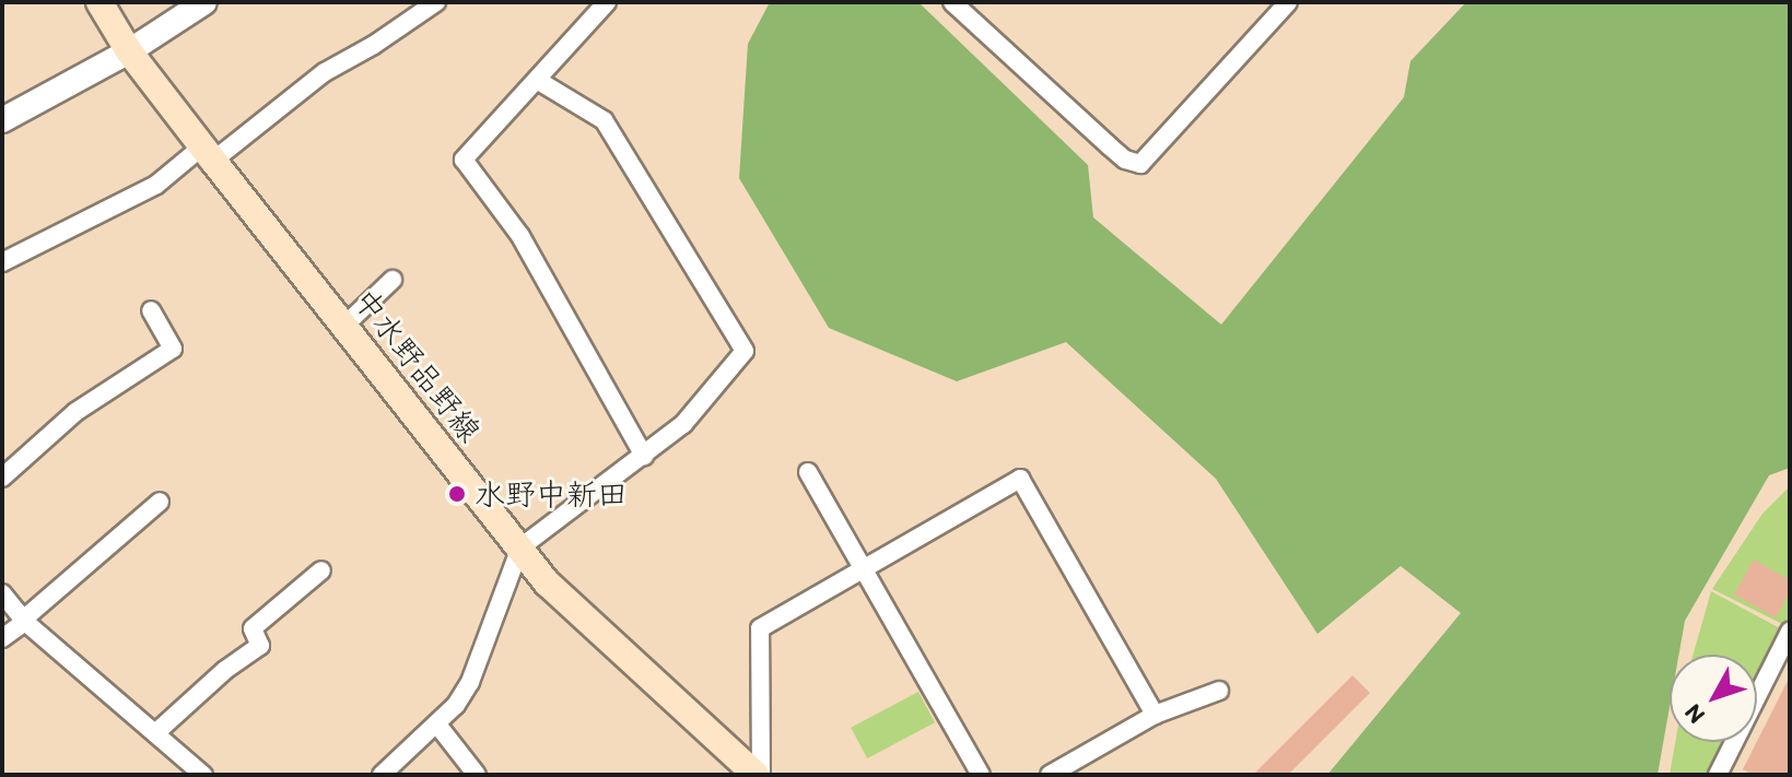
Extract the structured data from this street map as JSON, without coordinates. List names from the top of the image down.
{
  "streets": {
    "main road": ["中水野品野線"]
  },
  "places": ["水野中新田"],
  "north": "bottom left"
}
